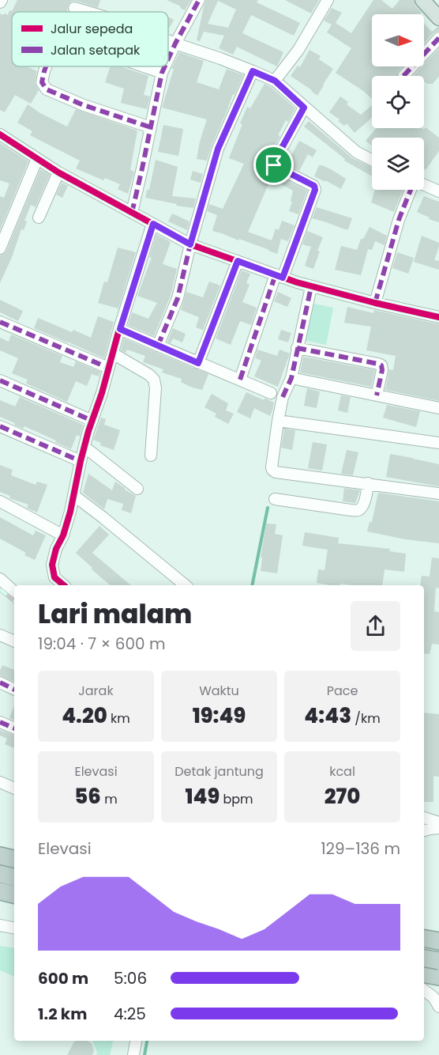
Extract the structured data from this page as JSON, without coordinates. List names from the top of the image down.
{
  "legend": ["Jalur sepeda", "Jalan setapak"],
  "north": "right",
  "page": {
    "heading": ["Lari malam", "19:04 · 7 × 600 m"],
    "stats": [
      ["Jarak", "4.20 km"],
      ["Waktu", "19:49"],
      ["Pace", "4:43 /km"],
      ["Elevasi", "56 m"],
      ["Detak jantung", "149 bpm"],
      ["kcal", "270"]
    ],
    "chart": ["Elevasi", "129–136 m"],
    "list": [
      {
        "name": "600 m",
        "note": "5:06"
      },
      {
        "name": "1.2 km",
        "note": "4:25"
      }
    ]
  }
}
